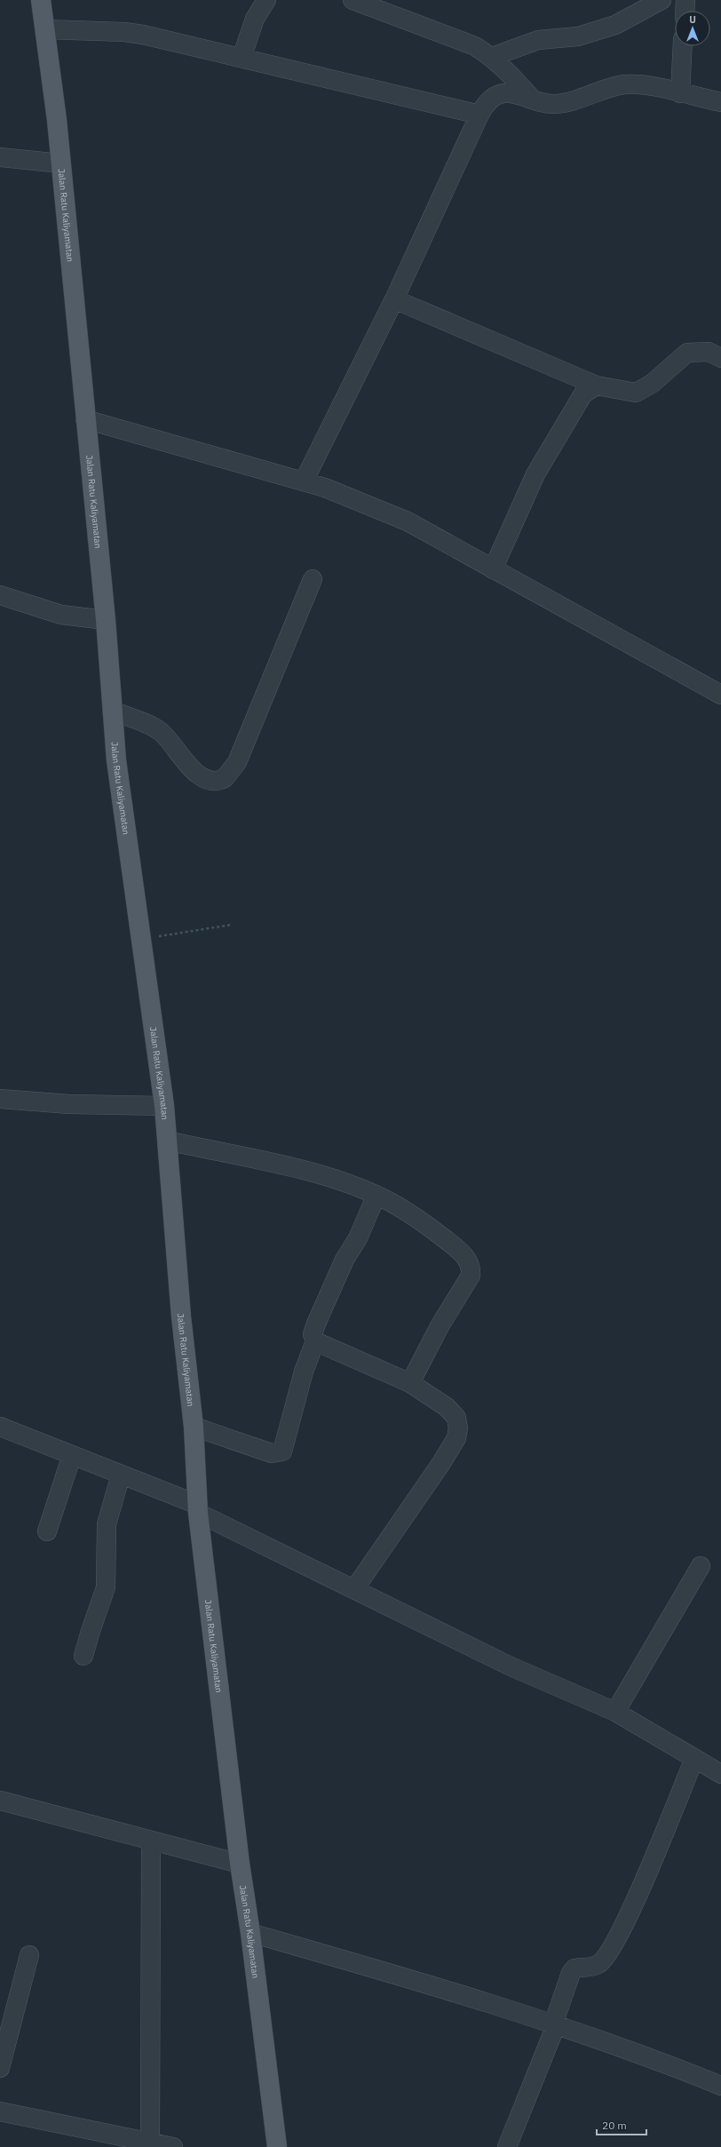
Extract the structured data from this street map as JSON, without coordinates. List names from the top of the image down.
{
  "streets": {
    "main road": ["Jalan Ratu Kaliyamatan"]
  },
  "scale_bar": "20 m",
  "north": "top"
}
